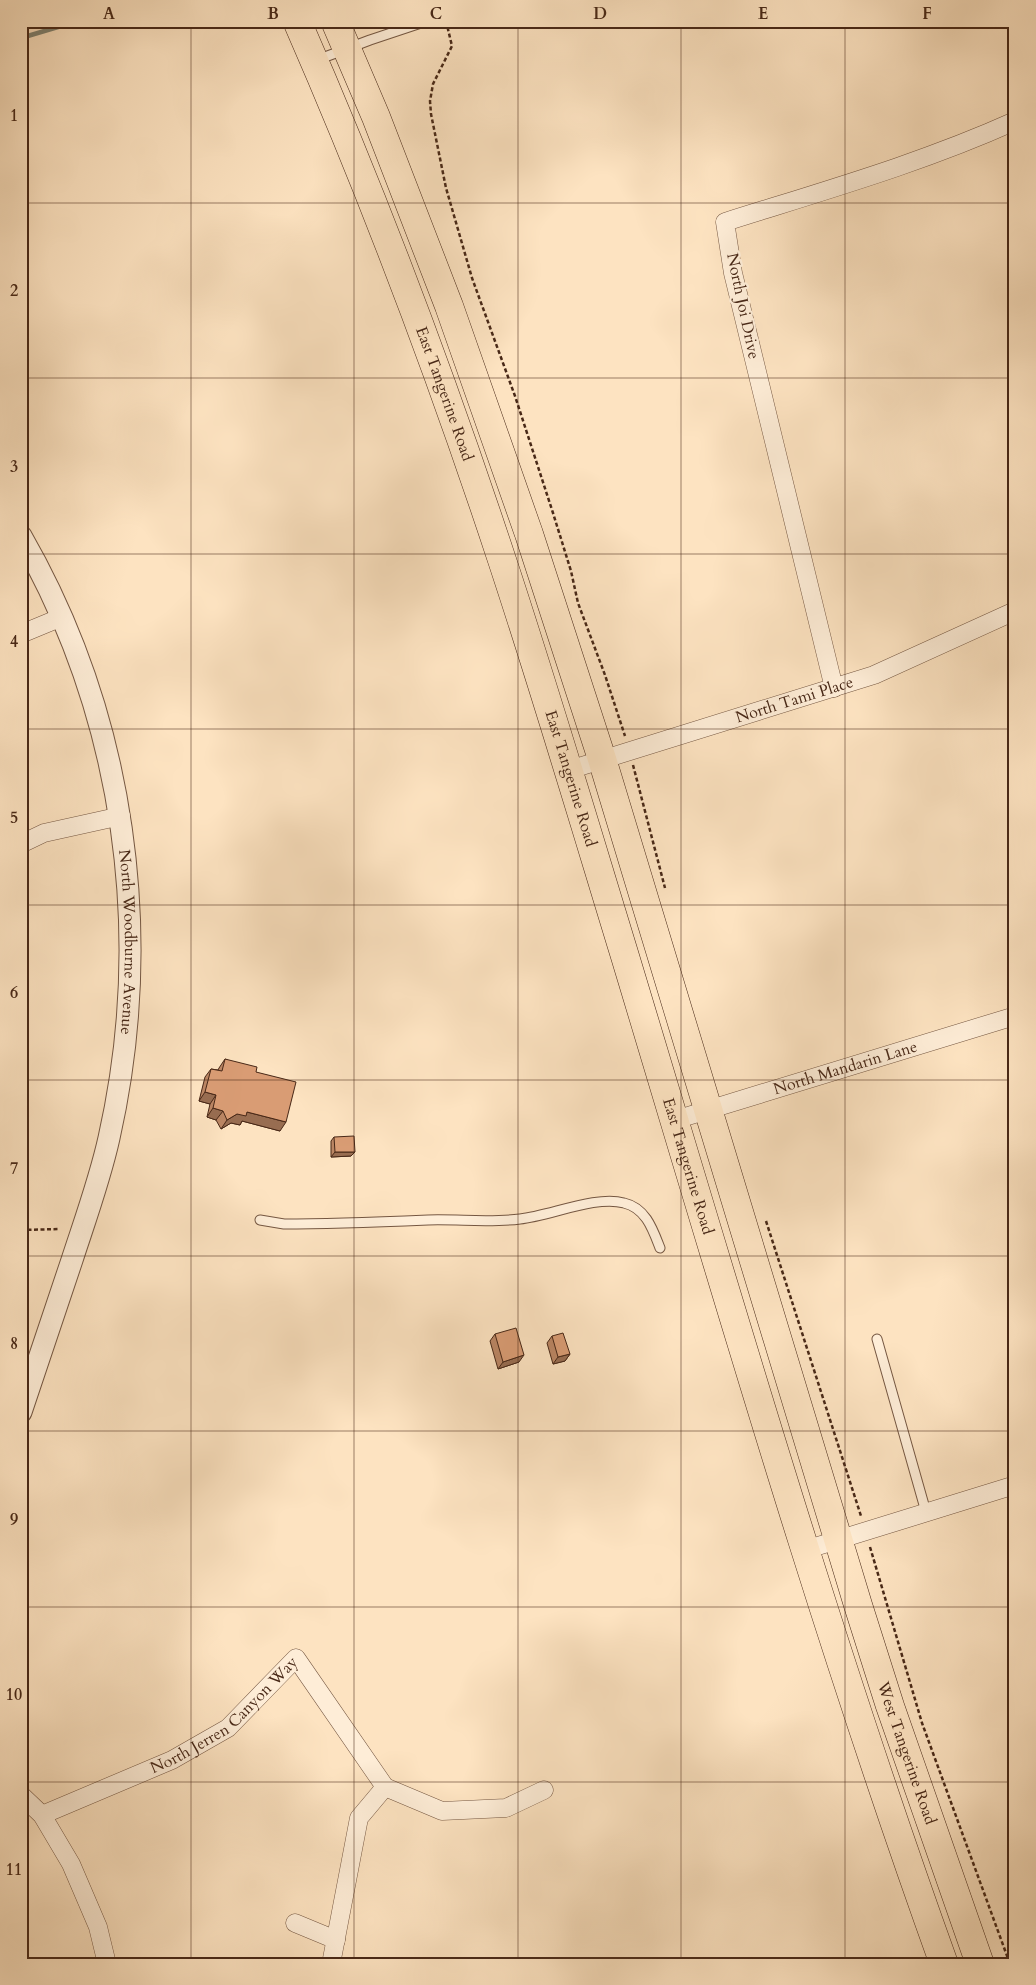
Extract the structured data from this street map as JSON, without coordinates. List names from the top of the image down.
{
  "streets": {
    "main road": ["East Tangerine Road", "West Tangerine Road"],
    "street": [
      "North Joi Drive",
      "North Tami Place",
      "North Woodburne Avenue",
      "North Mandarin Lane",
      "North Jerren Canyon Way"
    ]
  },
  "crossings": [
    ["North Joi Drive", "North Tami Place"],
    ["East Tangerine Road", "North Tami Place"],
    ["East Tangerine Road", "North Mandarin Lane"],
    ["East Tangerine Road", "West Tangerine Road"]
  ],
  "grid": {
    "columns": [
      "A",
      "B",
      "C",
      "D",
      "E",
      "F"
    ],
    "rows": [
      "1",
      "2",
      "3",
      "4",
      "5",
      "6",
      "7",
      "8",
      "9",
      "10",
      "11"
    ]
  }
}
